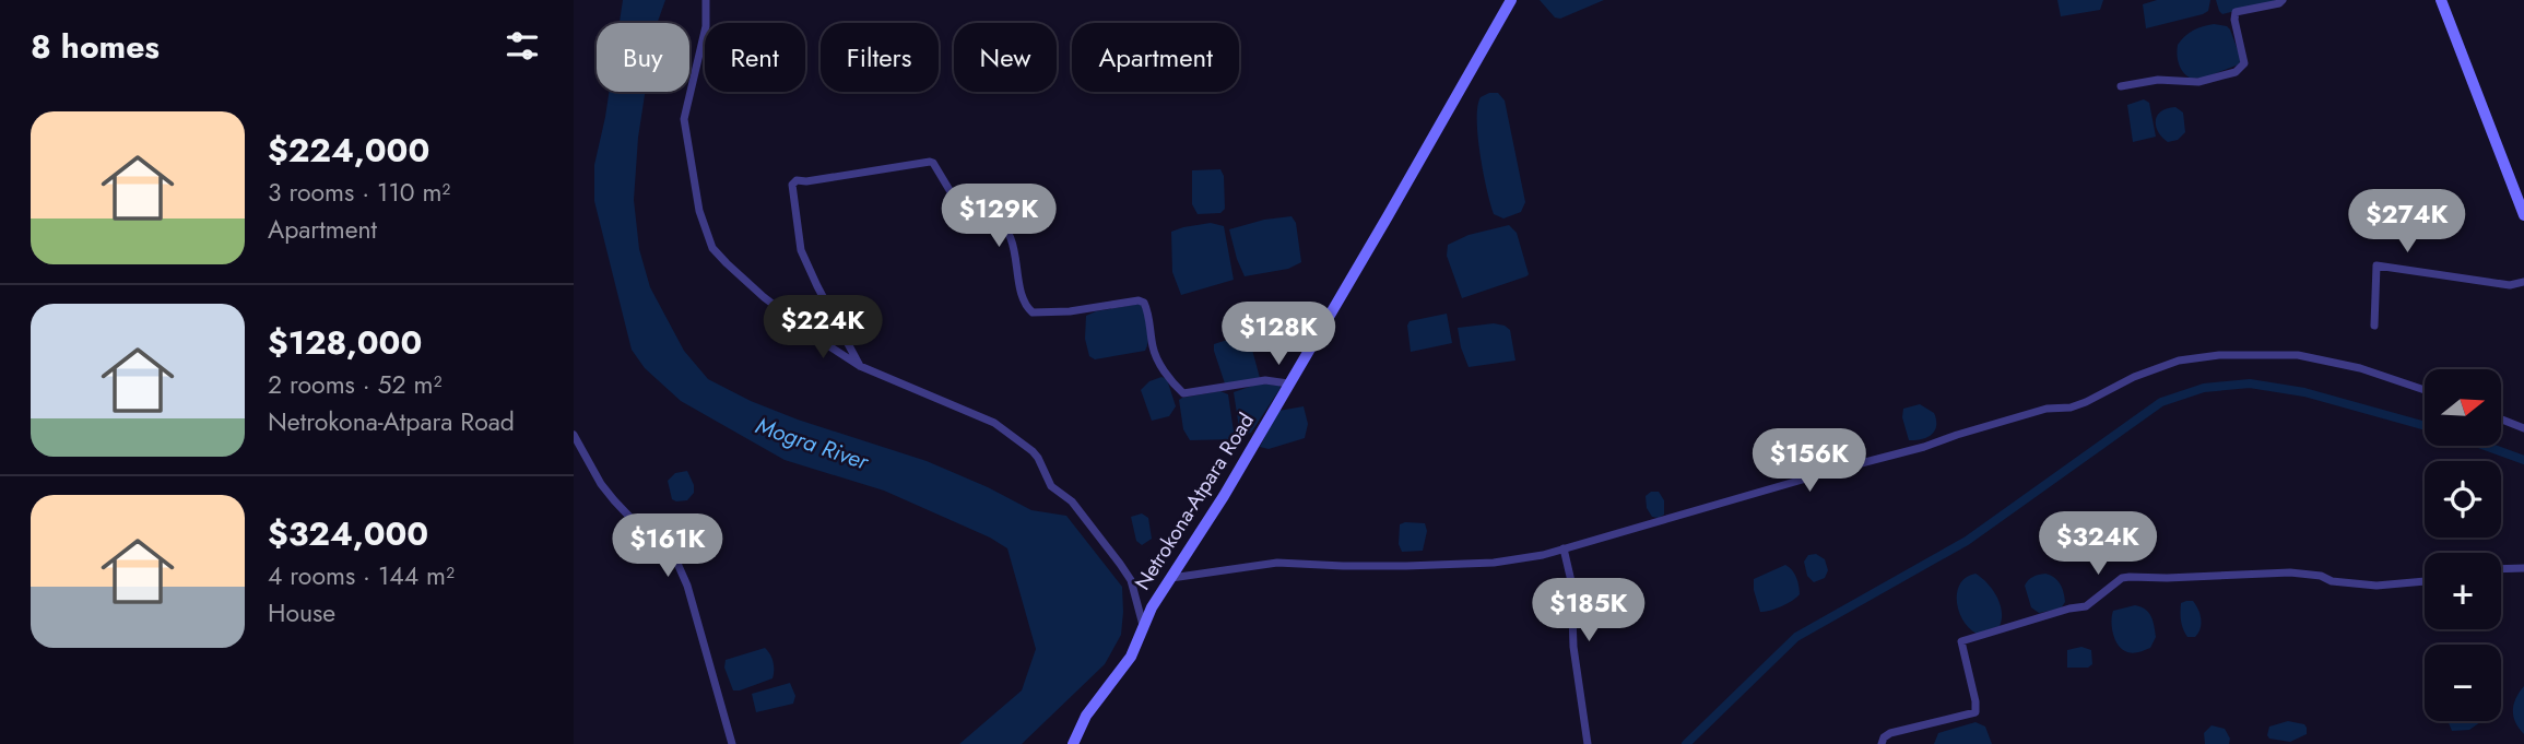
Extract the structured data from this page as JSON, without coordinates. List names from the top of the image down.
{
  "streets": {
    "street": ["Netrokona-Atpara Road"]
  },
  "water": ["Mogra River"],
  "north": "right",
  "page": {
    "heading": "8 homes",
    "chip": [
      "Buy",
      "Rent",
      "Filters",
      "New",
      "Apartment"
    ],
    "list": [
      {
        "name": "$224,000",
        "note": "3 rooms · 110 m² · Apartment"
      },
      {
        "name": "$128,000",
        "note": "2 rooms · 52 m² · Netrokona-Atpara Road"
      },
      {
        "name": "$324,000",
        "note": "4 rooms · 144 m² · House"
      }
    ],
    "price": [
      "$129K",
      "$274K",
      "$224K",
      "$128K",
      "$156K",
      "$324K",
      "$161K",
      "$185K"
    ],
    "map_buttons": ["+", "−"]
  }
}
